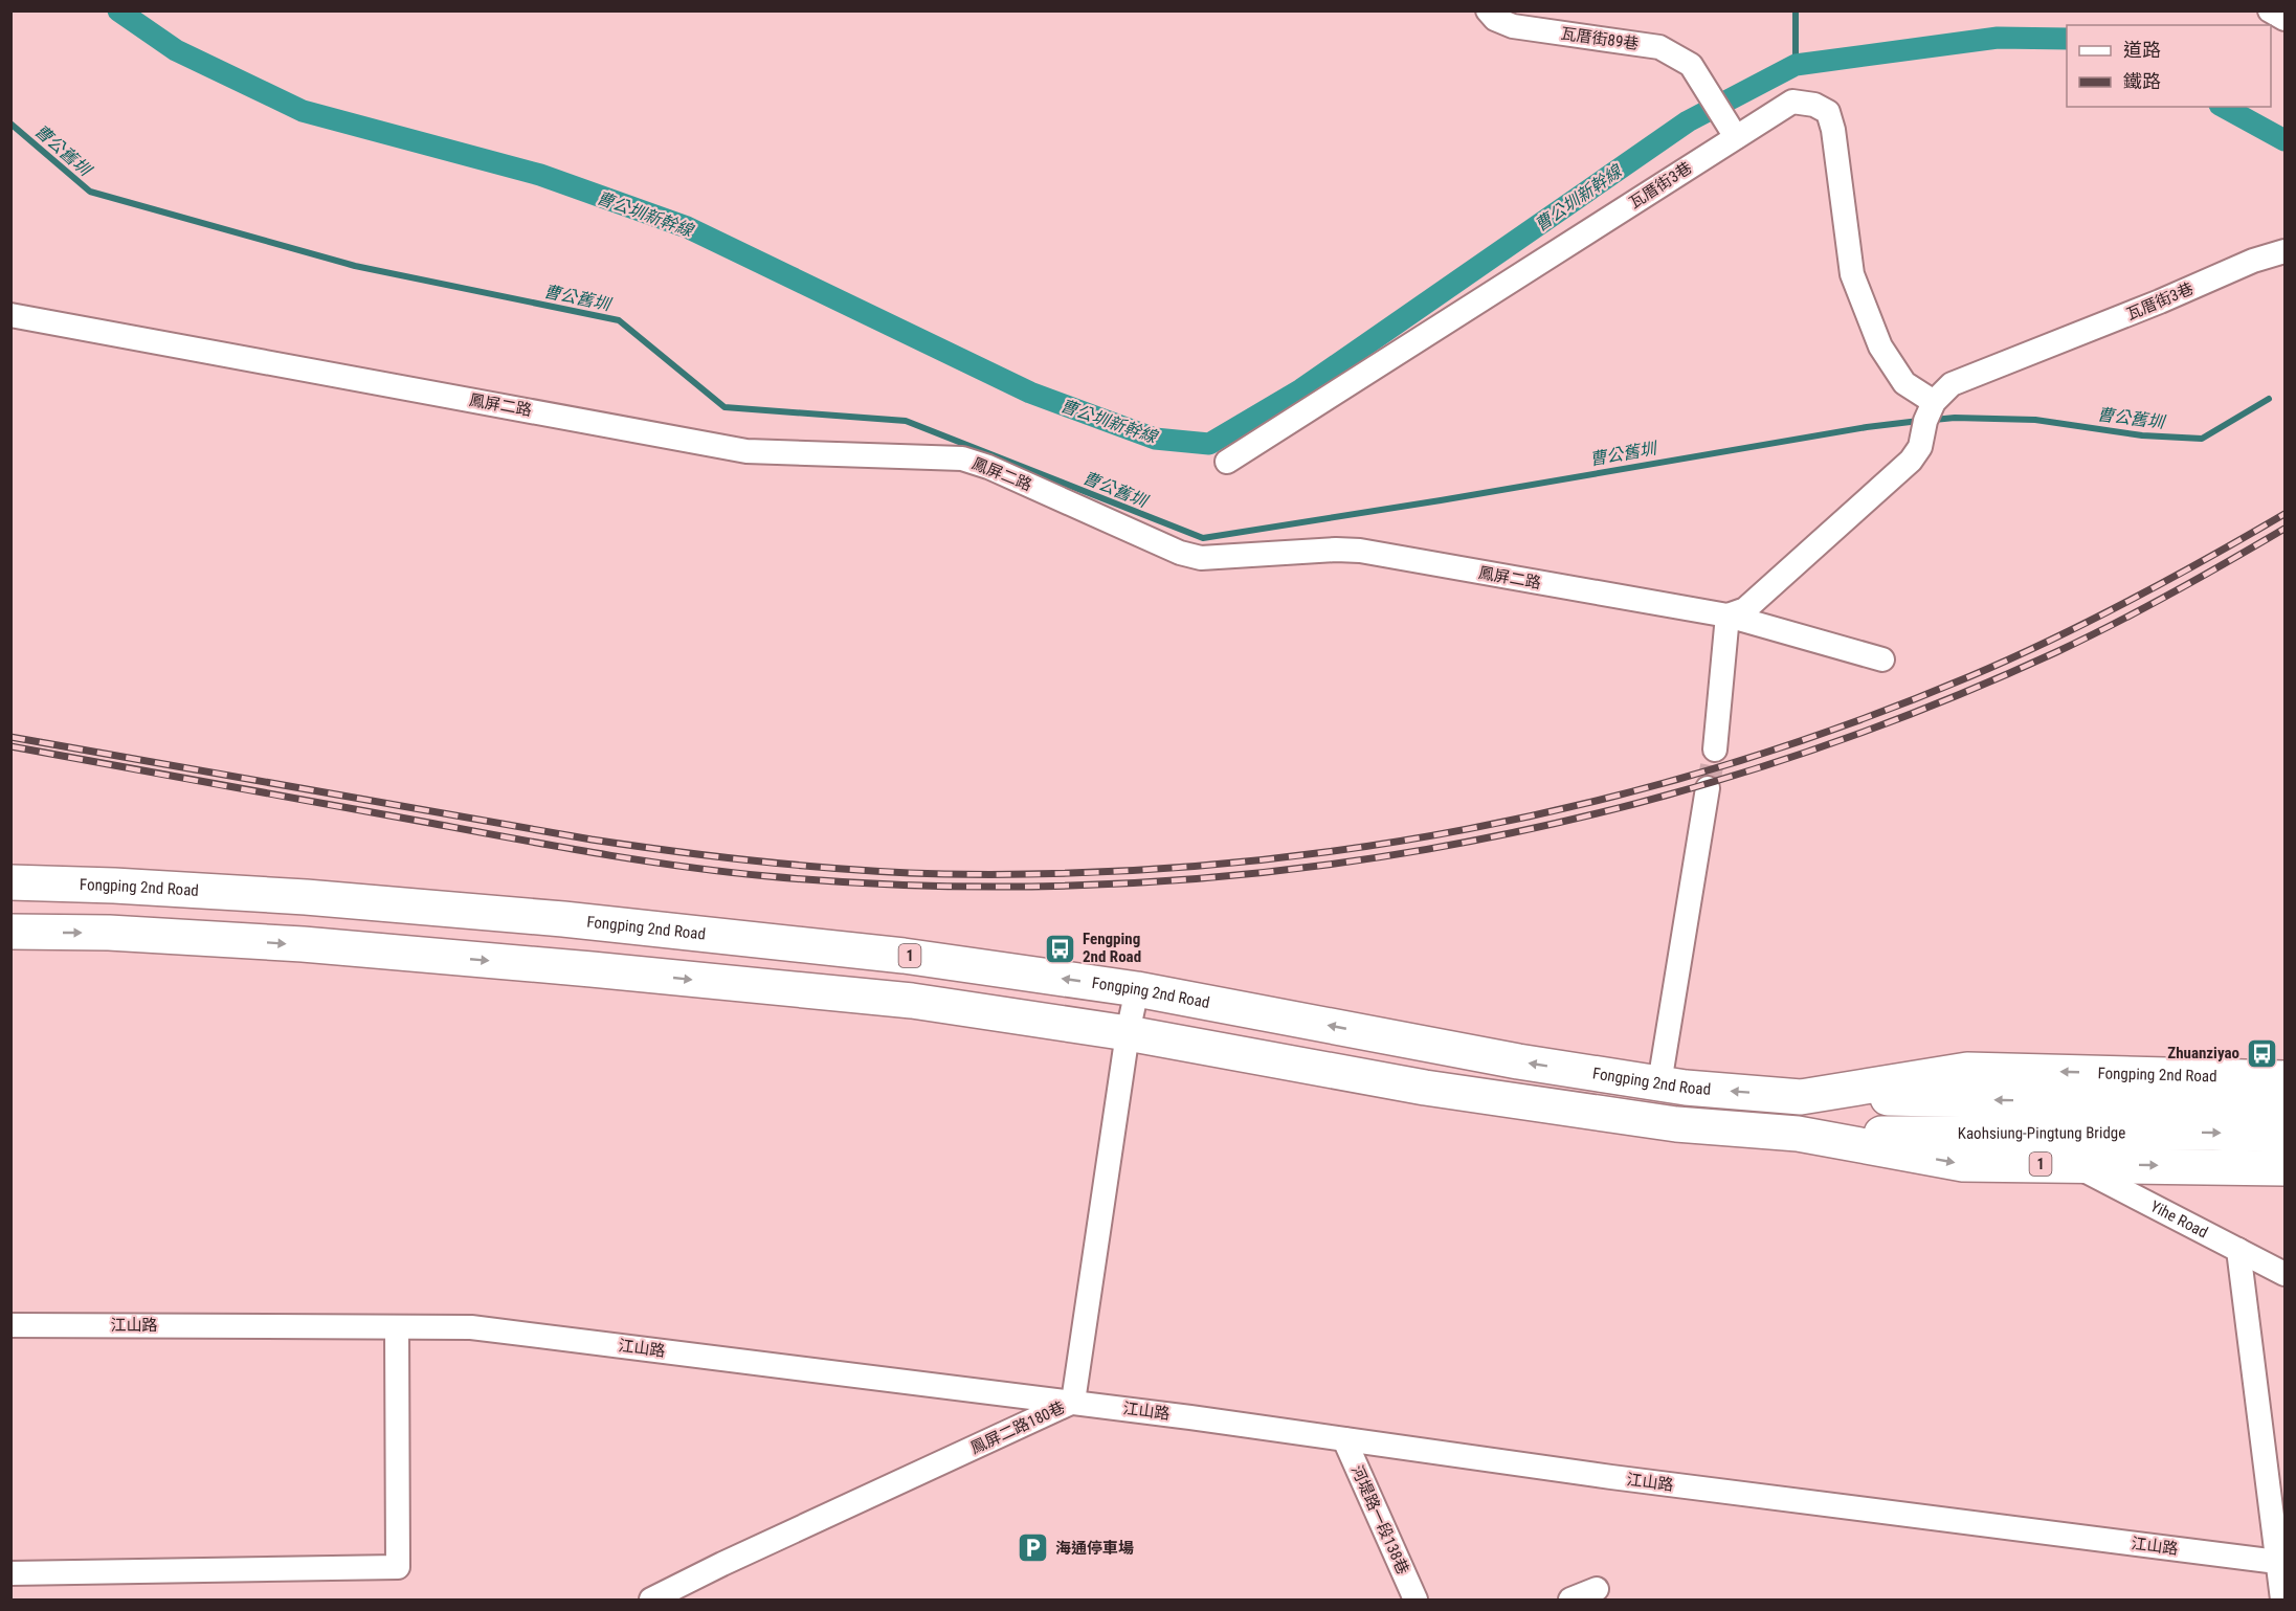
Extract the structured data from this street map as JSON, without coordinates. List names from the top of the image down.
{
  "streets": {
    "main road": ["Fongping 2nd Road", "1", "Kaohsiung-Pingtung Bridge"],
    "street": [
      "瓦厝街89巷",
      "瓦厝街3巷",
      "鳳屏二路",
      "Yihe Road",
      "江山路",
      "鳳屏二路180巷",
      "河堤路一段138巷"
    ]
  },
  "crossings": [
    ["瓦厝街89巷", "瓦厝街3巷"],
    ["Fongping 2nd Road", "Kaohsiung-Pingtung Bridge"],
    ["Fongping 2nd Road", "鳳屏二路180巷"],
    ["1", "Kaohsiung-Pingtung Bridge"],
    ["1", "Yihe Road"],
    ["1", "鳳屏二路180巷"],
    ["江山路", "鳳屏二路180巷"],
    ["江山路", "河堤路一段138巷"]
  ],
  "water": ["曹公舊圳", "曹公圳新幹線"],
  "places": {
    "bus stop": ["Fengping 2nd Road", "Zhuanziyao"],
    "parking": ["海通停車場"]
  },
  "legend": ["道路", "鐵路"]
}
